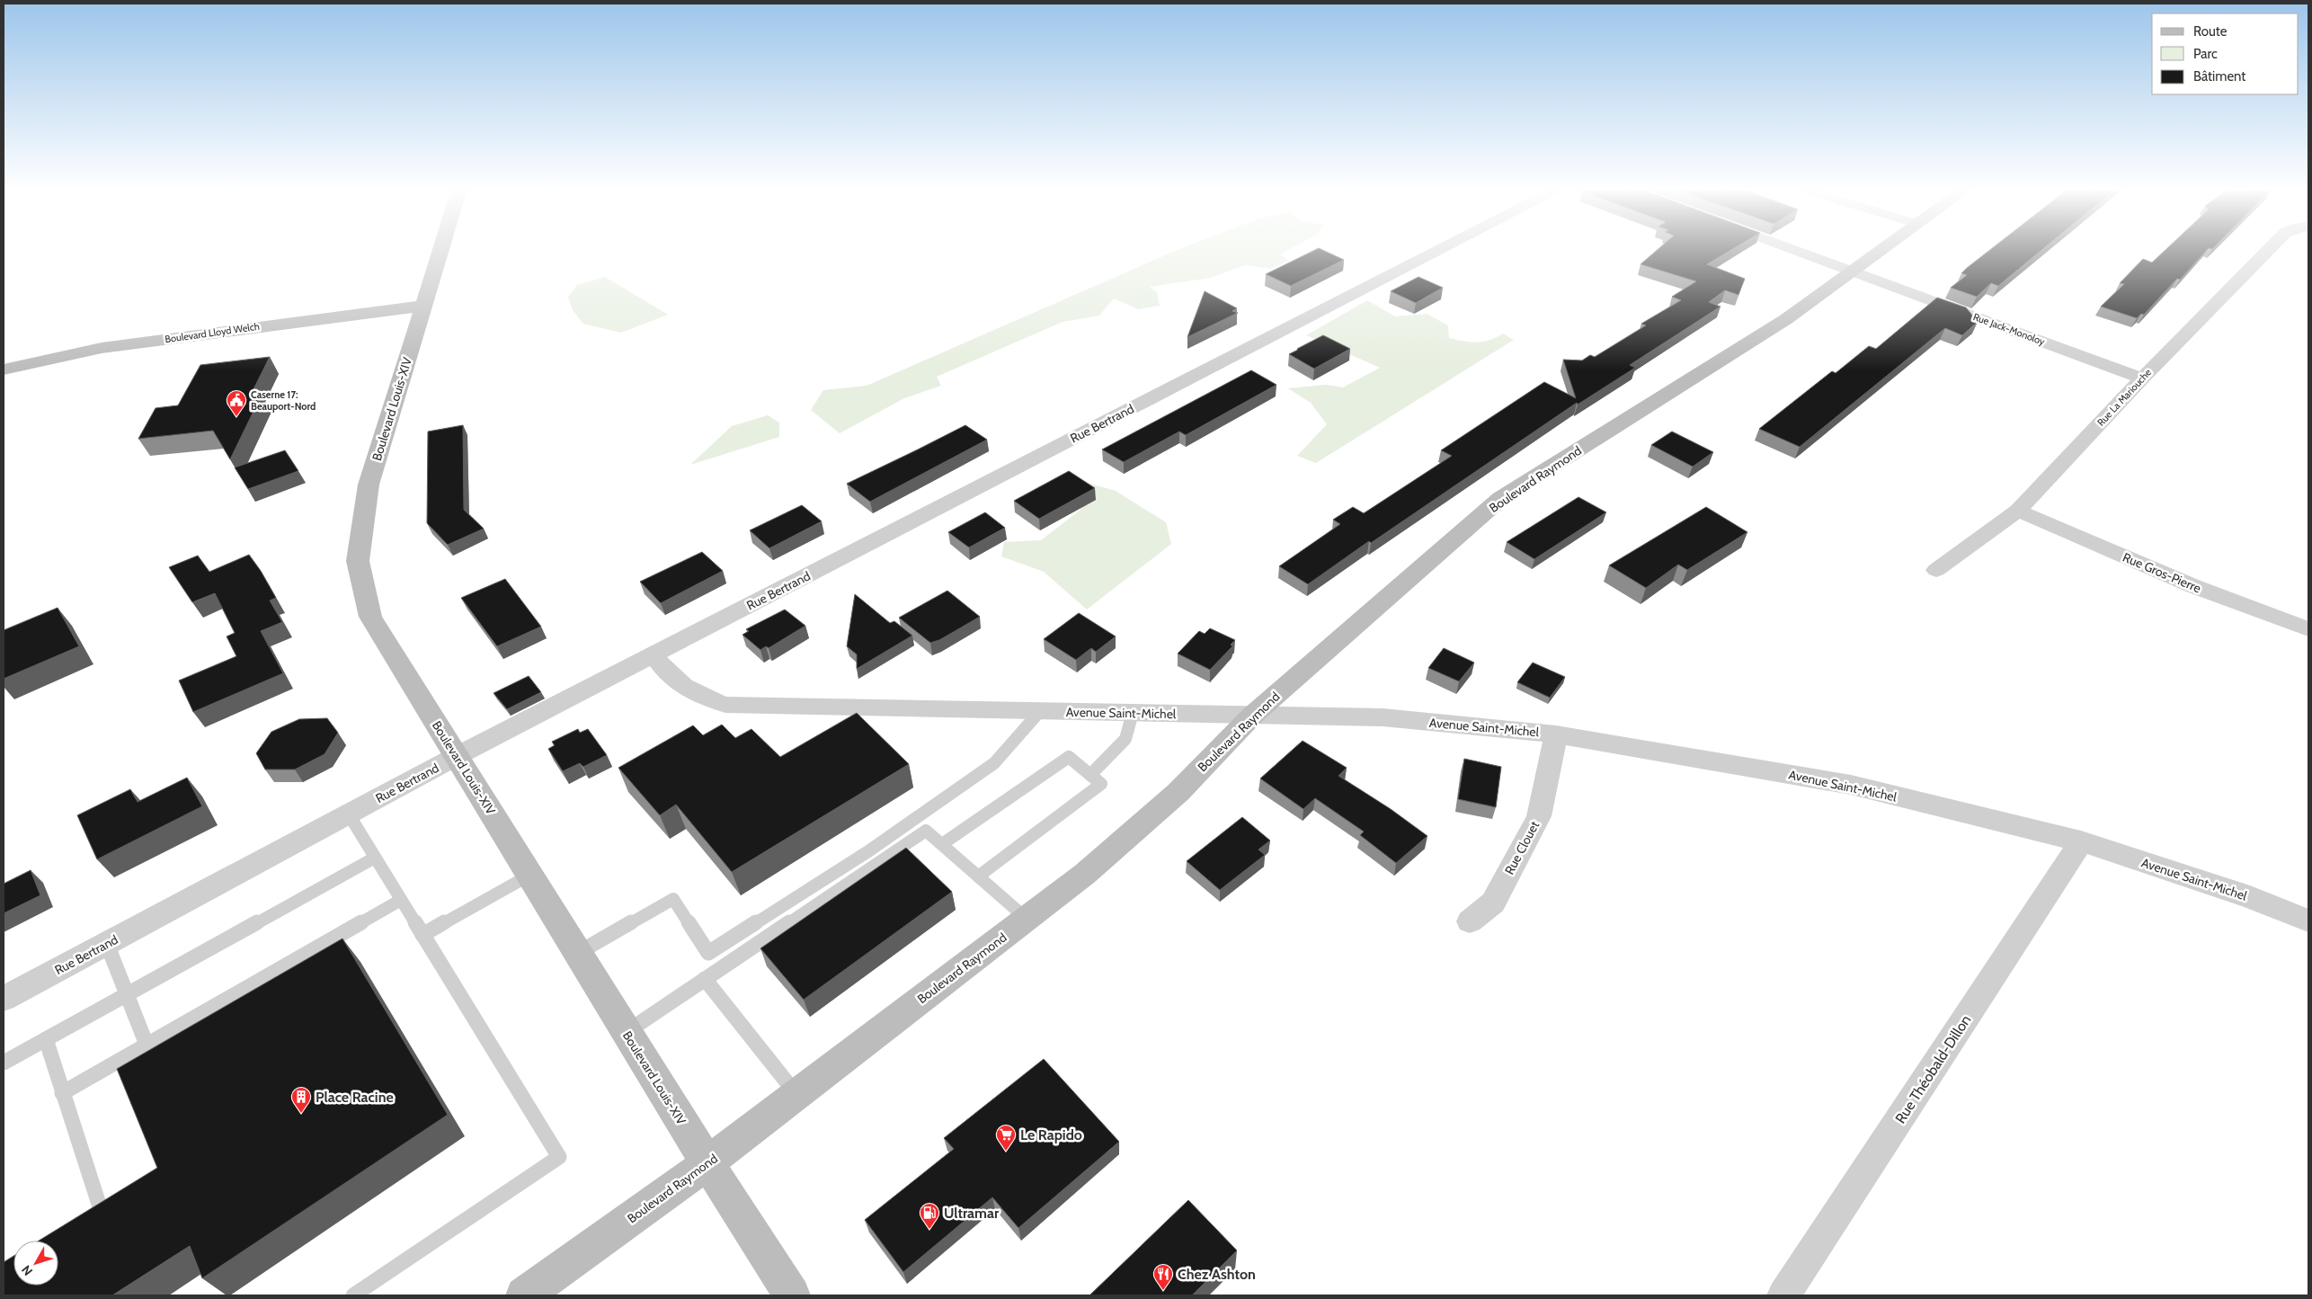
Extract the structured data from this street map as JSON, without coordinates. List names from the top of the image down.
{
  "streets": {
    "main road": ["Boulevard Lloyd Welch", "Boulevard Louis-XIV", "Boulevard Raymond"],
    "street": [
      "Rue Jack-Monoloy",
      "Rue La Mariouche",
      "Rue Bertrand",
      "Rue Gros-Pierre",
      "Avenue Saint-Michel",
      "Rue Clouet",
      "Rue Théobald-Dillon"
    ]
  },
  "crossings": [
    ["Rue Jack-Monoloy", "Rue La Mariouche"],
    ["Rue Jack-Monoloy", "Boulevard Raymond"],
    ["Boulevard Lloyd Welch", "Boulevard Louis-XIV"],
    ["Rue La Mariouche", "Rue Gros-Pierre"],
    ["Boulevard Louis-XIV", "Rue Bertrand"],
    ["Boulevard Louis-XIV", "Boulevard Raymond"],
    ["Rue Bertrand", "Avenue Saint-Michel"],
    ["Boulevard Raymond", "Avenue Saint-Michel"],
    ["Avenue Saint-Michel", "Rue Clouet"],
    ["Avenue Saint-Michel", "Rue Théobald-Dillon"]
  ],
  "places": {
    "public building": ["Caserne 17: Beauport-Nord"],
    "building": ["Place Racine"],
    "supermarket": ["Le Rapido"],
    "fuel station": ["Ultramar"],
    "restaurant": ["Chez Ashton"]
  },
  "legend": ["Route", "Parc", "Bâtiment"],
  "north": "bottom left"
}
